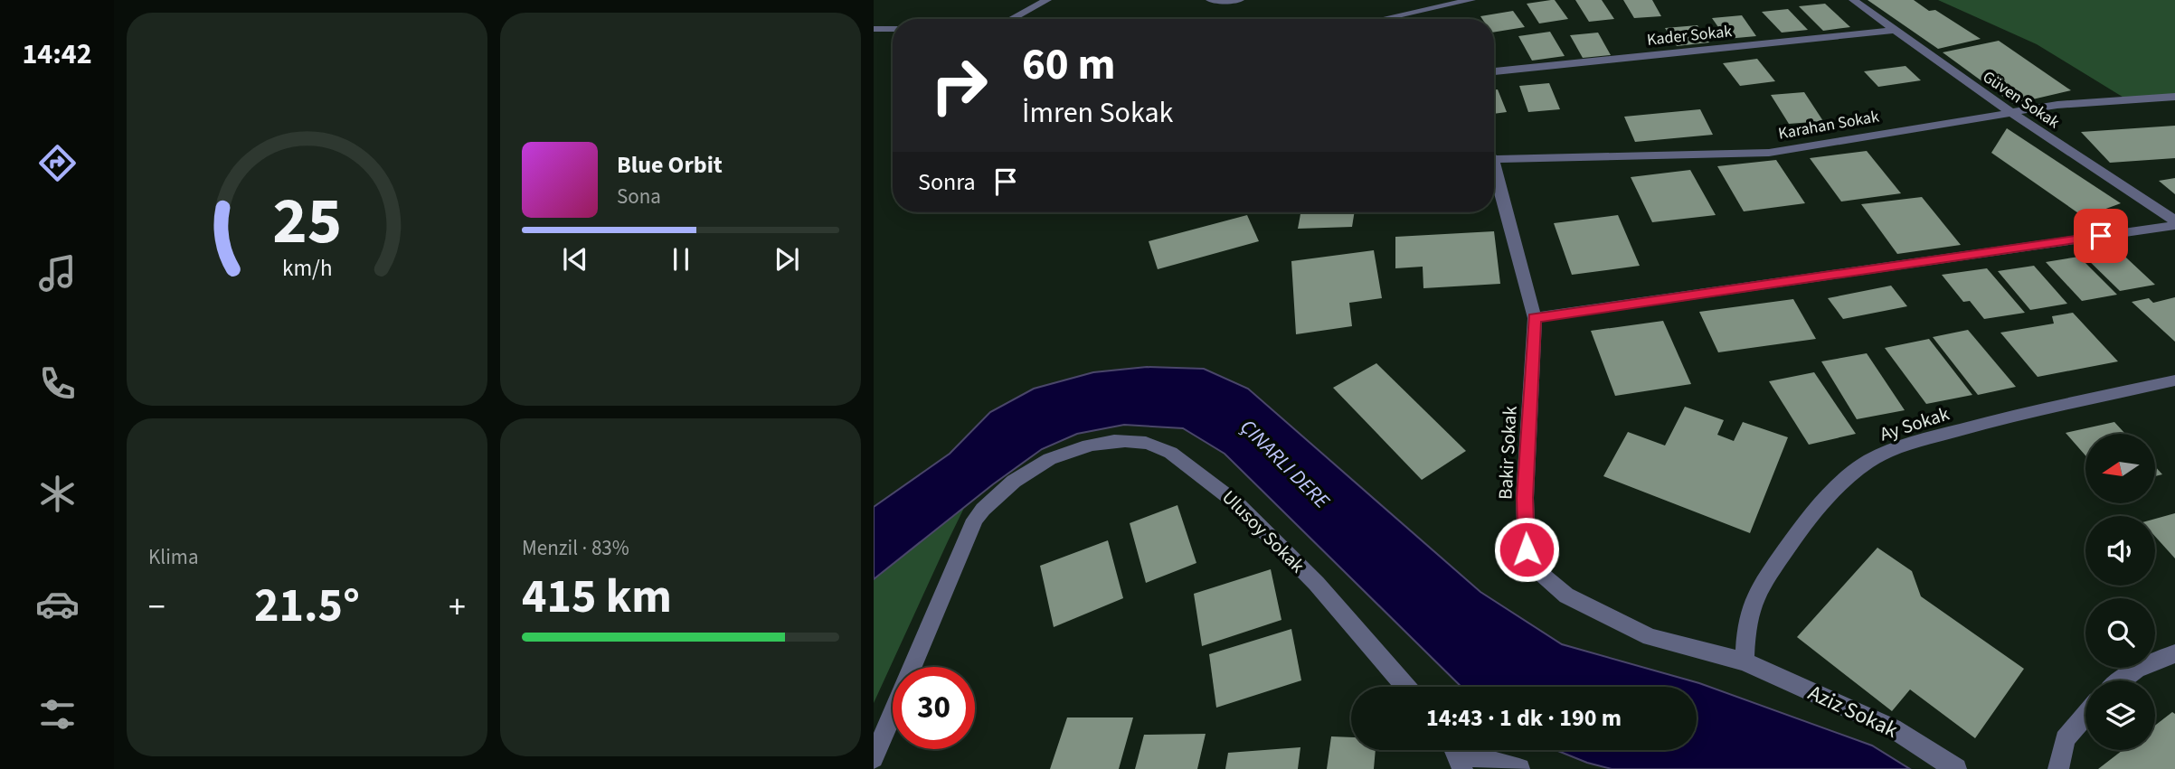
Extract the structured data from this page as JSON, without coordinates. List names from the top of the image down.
{
  "streets": {
    "street": [
      "Kader Sokak",
      "Güven Sokak",
      "Karahan Sokak",
      "Ay Sokak",
      "Bakir Sokak",
      "Ulusoy Sokak",
      "Aziz Sokak"
    ]
  },
  "crossings": [
    ["Kader Sokak", "Güven Sokak"],
    ["Güven Sokak", "Karahan Sokak"],
    ["Ay Sokak", "Bakir Sokak"],
    ["Ay Sokak", "Aziz Sokak"],
    ["Bakir Sokak", "Aziz Sokak"]
  ],
  "water": ["ÇINARLI DERE"],
  "north": "left",
  "page": {
    "tabs": "14:42",
    "turn": ["60 m", "İmren Sokak"],
    "song": ["Blue Orbit", "Sona"],
    "then": "Sonra",
    "tile": [
      "Klima",
      ["Menzil · 83%", "415 km"]
    ],
    "heat": ["−", "21.5°", "+"],
    "limit": "30",
    "trip": "14:43 · 1 dk · 190 m",
    "gauge": ["25", "km/h"]
  }
}
